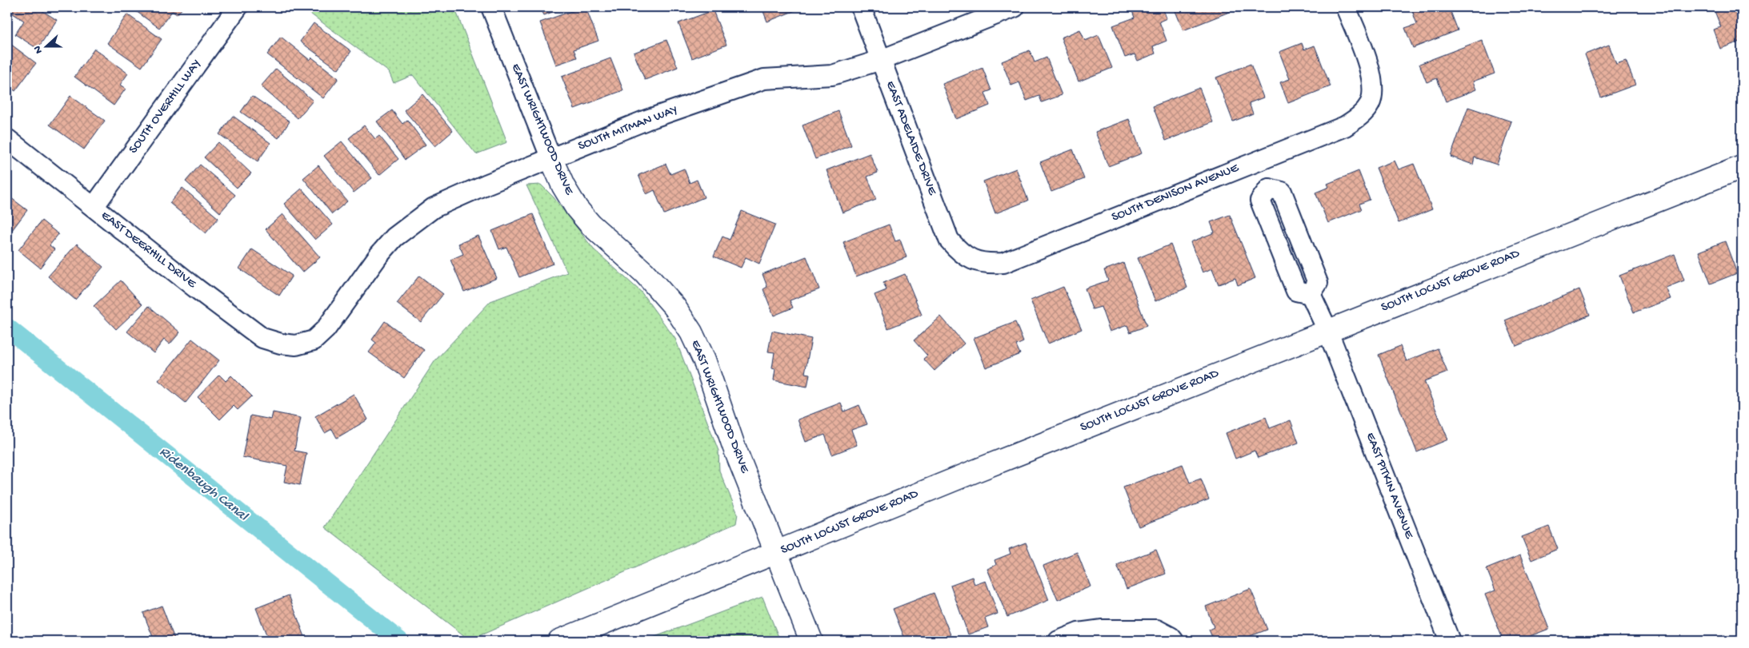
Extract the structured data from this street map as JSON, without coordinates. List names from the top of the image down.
{
  "streets": {
    "main road": ["EAST WRIGHTWOOD DRIVE", "SOUTH LOCUST GROVE ROAD"],
    "street": [
      "SOUTH OVERHILL WAY",
      "SOUTH MITMAN WAY",
      "EAST ADELAIDE DRIVE",
      "SOUTH DENISON AVENUE",
      "EAST DEERHILL DRIVE",
      "EAST PITKIN AVENUE"
    ]
  },
  "crossings": [
    ["SOUTH OVERHILL WAY", "EAST DEERHILL DRIVE"],
    ["SOUTH MITMAN WAY", "EAST WRIGHTWOOD DRIVE"],
    ["SOUTH MITMAN WAY", "EAST ADELAIDE DRIVE"],
    ["SOUTH MITMAN WAY", "EAST DEERHILL DRIVE"],
    ["EAST WRIGHTWOOD DRIVE", "SOUTH LOCUST GROVE ROAD"],
    ["EAST ADELAIDE DRIVE", "SOUTH DENISON AVENUE"],
    ["SOUTH DENISON AVENUE", "EAST PITKIN AVENUE"],
    ["SOUTH LOCUST GROVE ROAD", "EAST PITKIN AVENUE"]
  ],
  "water": ["Ridenbaugh Canal"],
  "north": "left"
}
